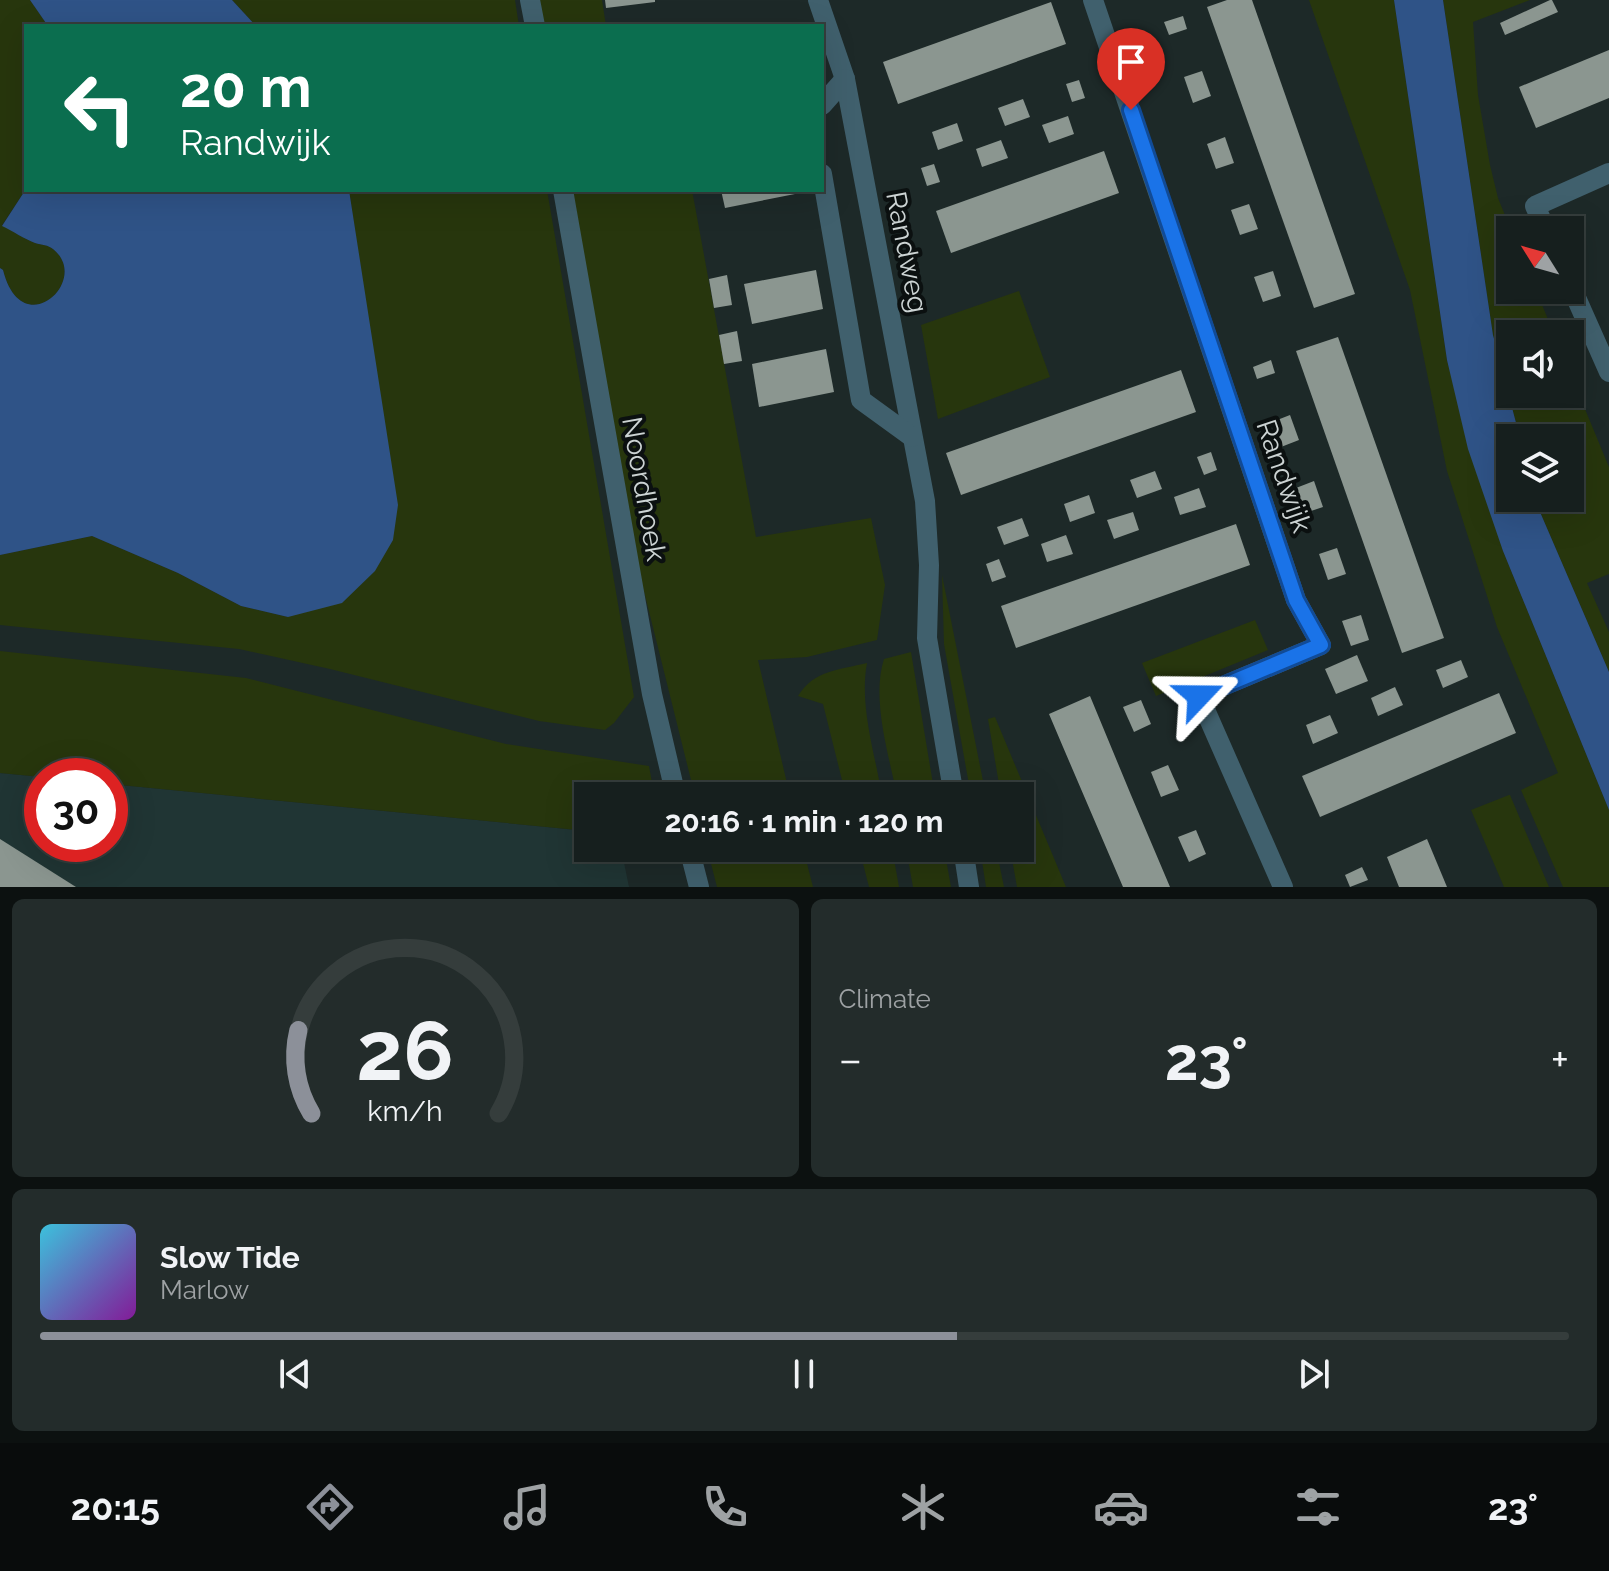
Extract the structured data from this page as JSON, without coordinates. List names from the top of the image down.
{
  "streets": {
    "street": ["Randweg", "Randwijk", "Noordhoek"]
  },
  "north": "top left",
  "page": {
    "turn": ["20 m", "Randwijk"],
    "limit": "30",
    "trip": "20:16 · 1 min · 120 m",
    "tile": "Climate",
    "heat": ["−", "23°", "+"],
    "song": ["Slow Tide", "Marlow"],
    "tabs": ["20:15", "23°"],
    "gauge": ["26", "km/h"]
  }
}
